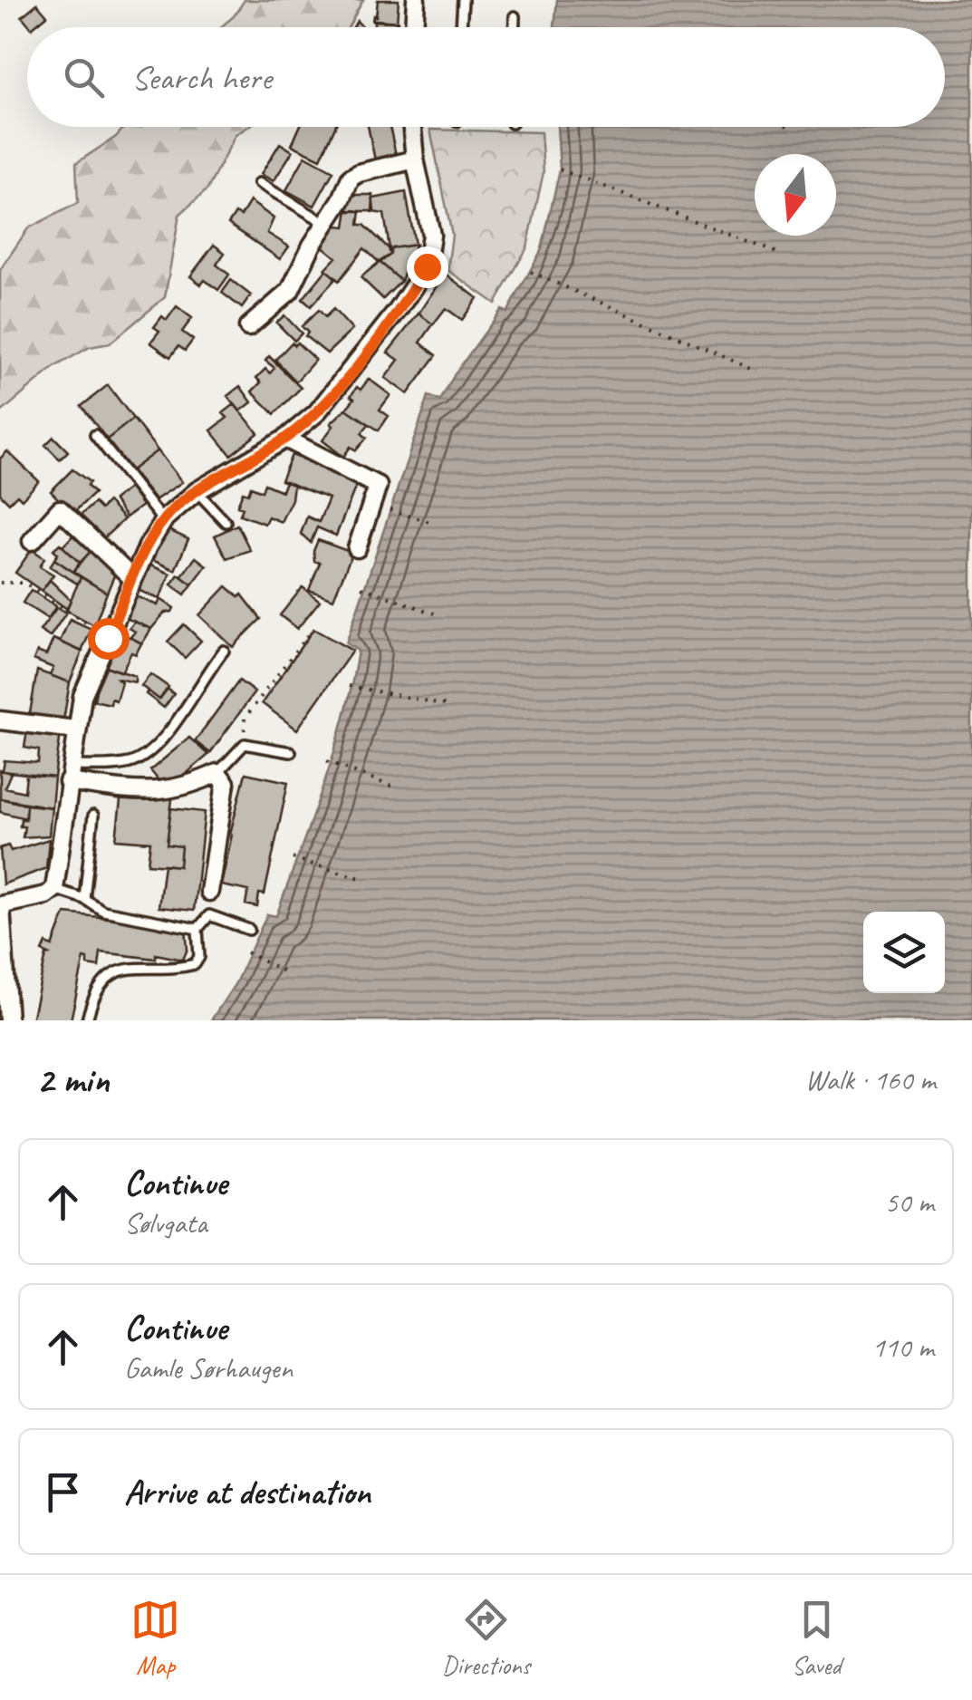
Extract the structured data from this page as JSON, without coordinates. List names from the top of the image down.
{
  "north": "bottom",
  "page": {
    "search": "Search here",
    "heading": ["2 min", "Walk · 160 m"],
    "list": [
      ["Continue", "Sølvgata", "50 m"],
      ["Continue", "Gamle Sørhaugen", "110 m"],
      "Arrive at destination"
    ],
    "nav": ["Map", "Directions", "Saved"]
  }
}
